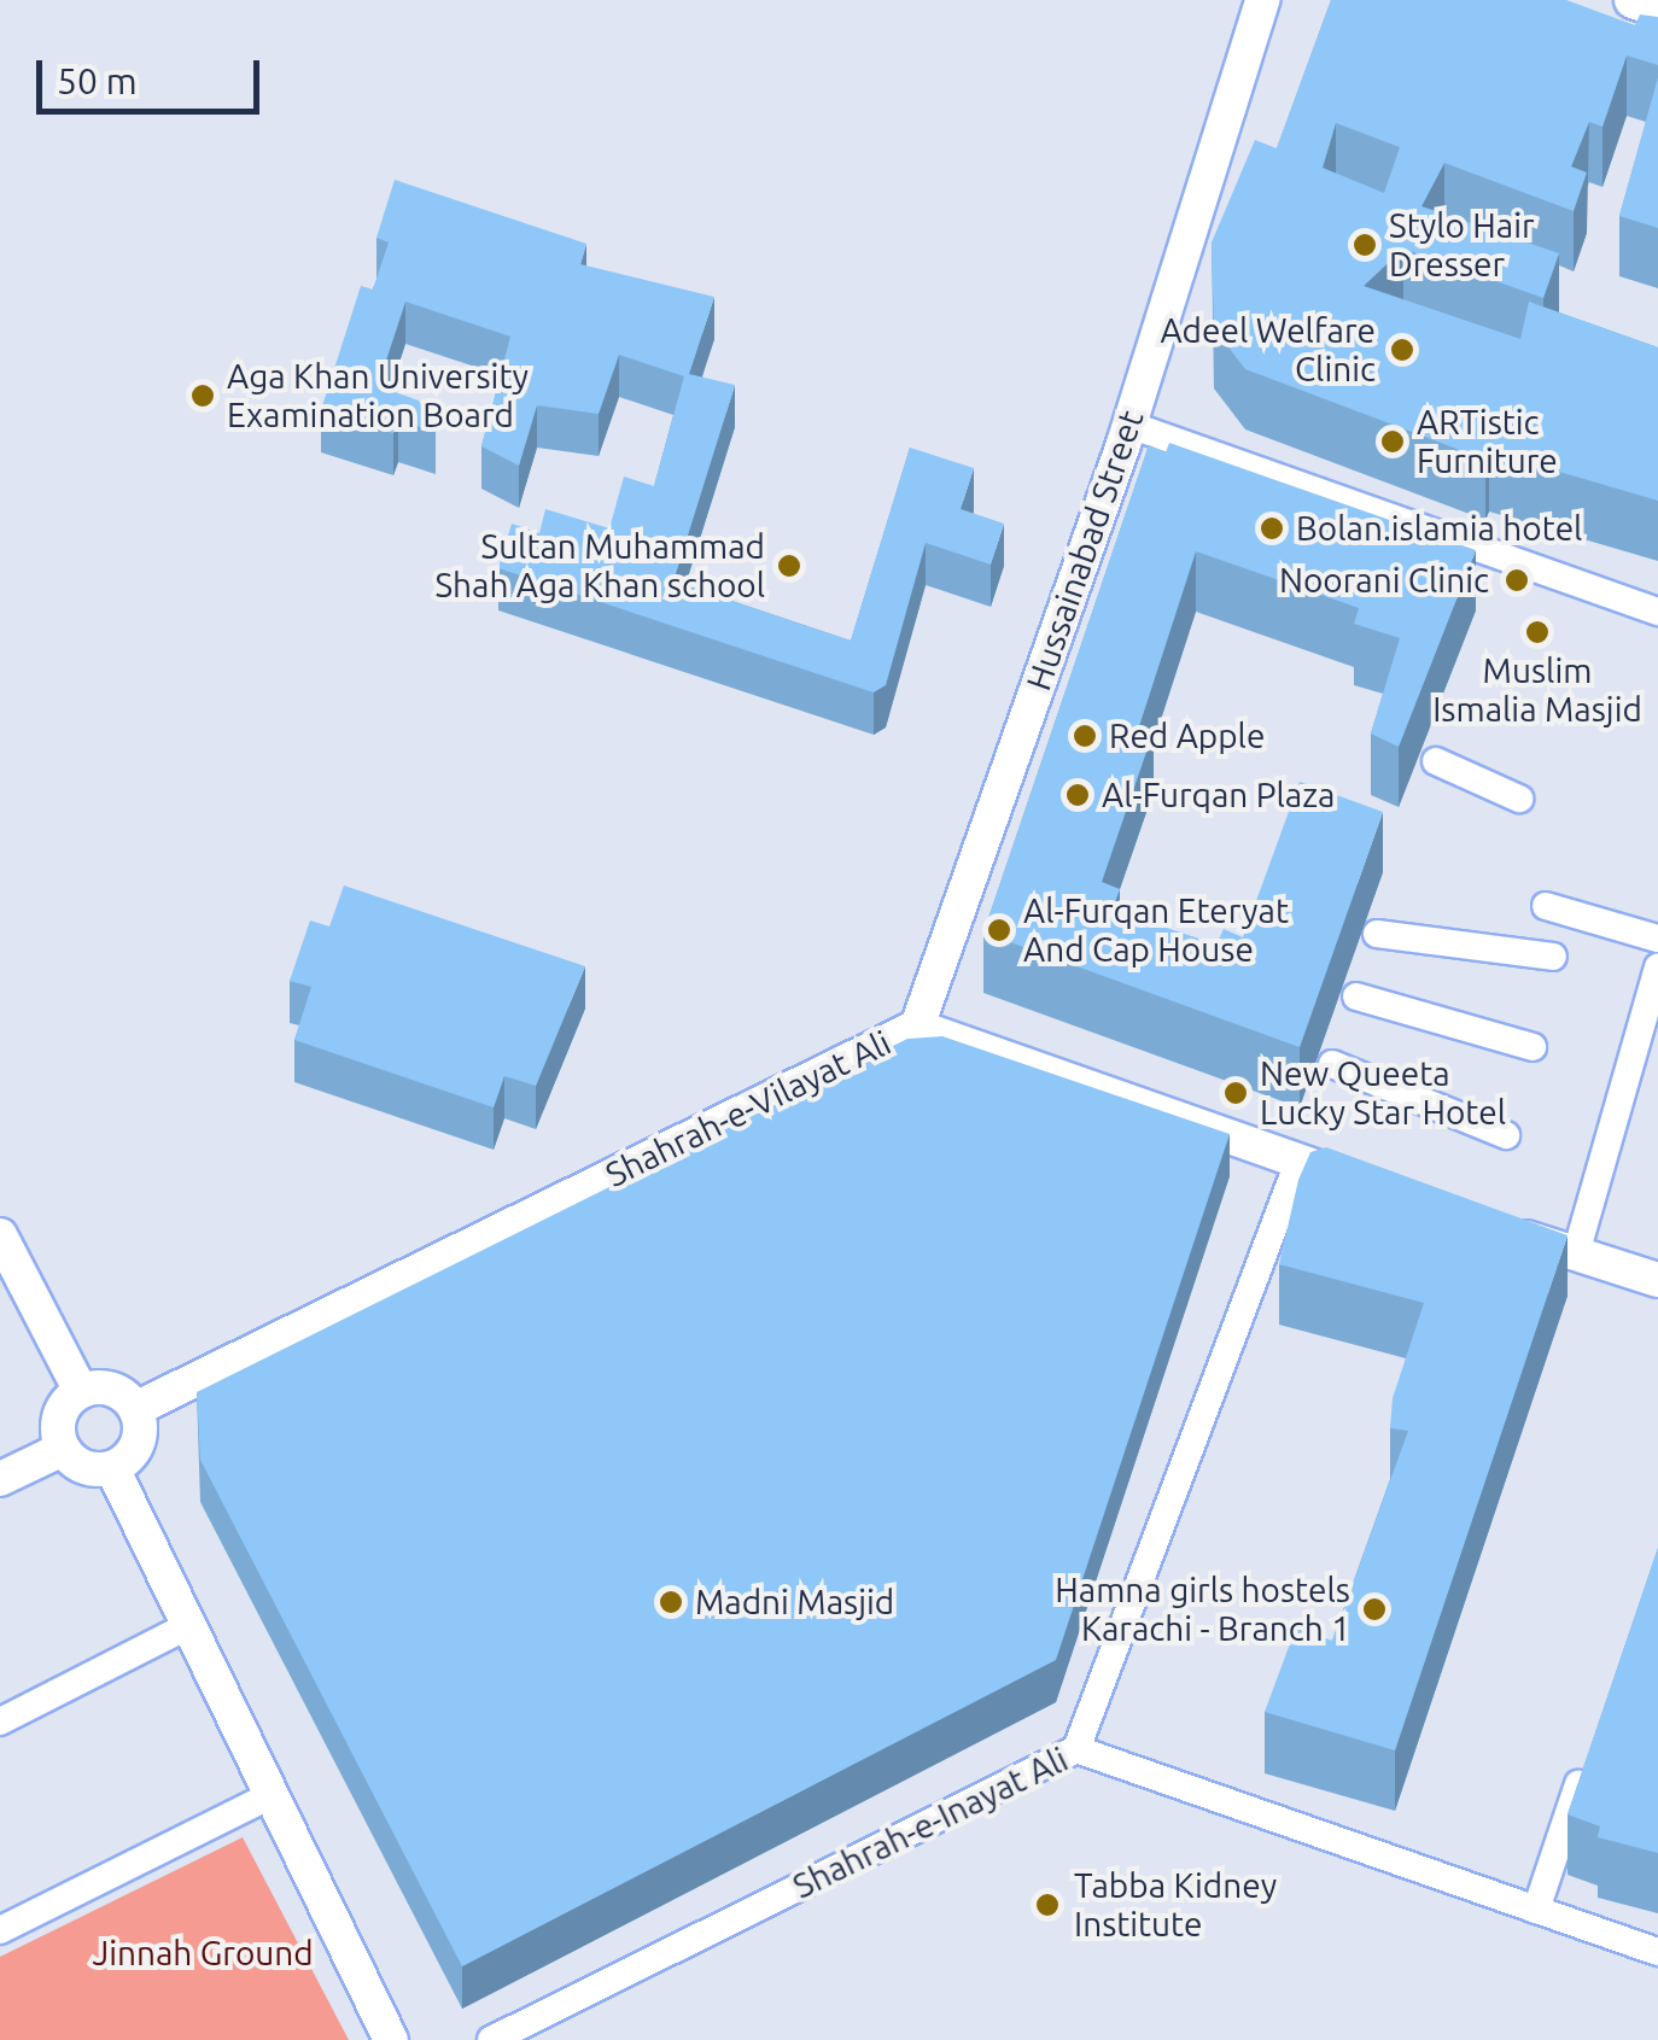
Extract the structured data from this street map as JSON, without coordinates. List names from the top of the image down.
{
  "streets": {
    "street": ["Hussainabad Street", "Shahrah-e-Vilayat Ali", "Shahrah-e-Inayat Ali"]
  },
  "crossings": [
    ["Hussainabad Street", "Shahrah-e-Vilayat Ali"]
  ],
  "parks": ["Jinnah Ground"],
  "places": [
    "Stylo Hair Dresser",
    "Adeel Welfare Clinic",
    "Aga Khan University Examination Board",
    "ARTistic Furniture",
    "Bolan.islamia hotel",
    "Sultan Muhammad Shah Aga Khan school",
    "Noorani Clinic",
    "Muslim Ismalia Masjid",
    "Red Apple",
    "Al-Furqan Plaza",
    "Al-Furqan Eteryat And Cap House",
    "New Queeta Lucky Star Hotel",
    "Madni Masjid",
    "Hamna girls hostels Karachi - Branch 1",
    "Tabba Kidney Institute"
  ],
  "scale_bar": "50 m"
}
